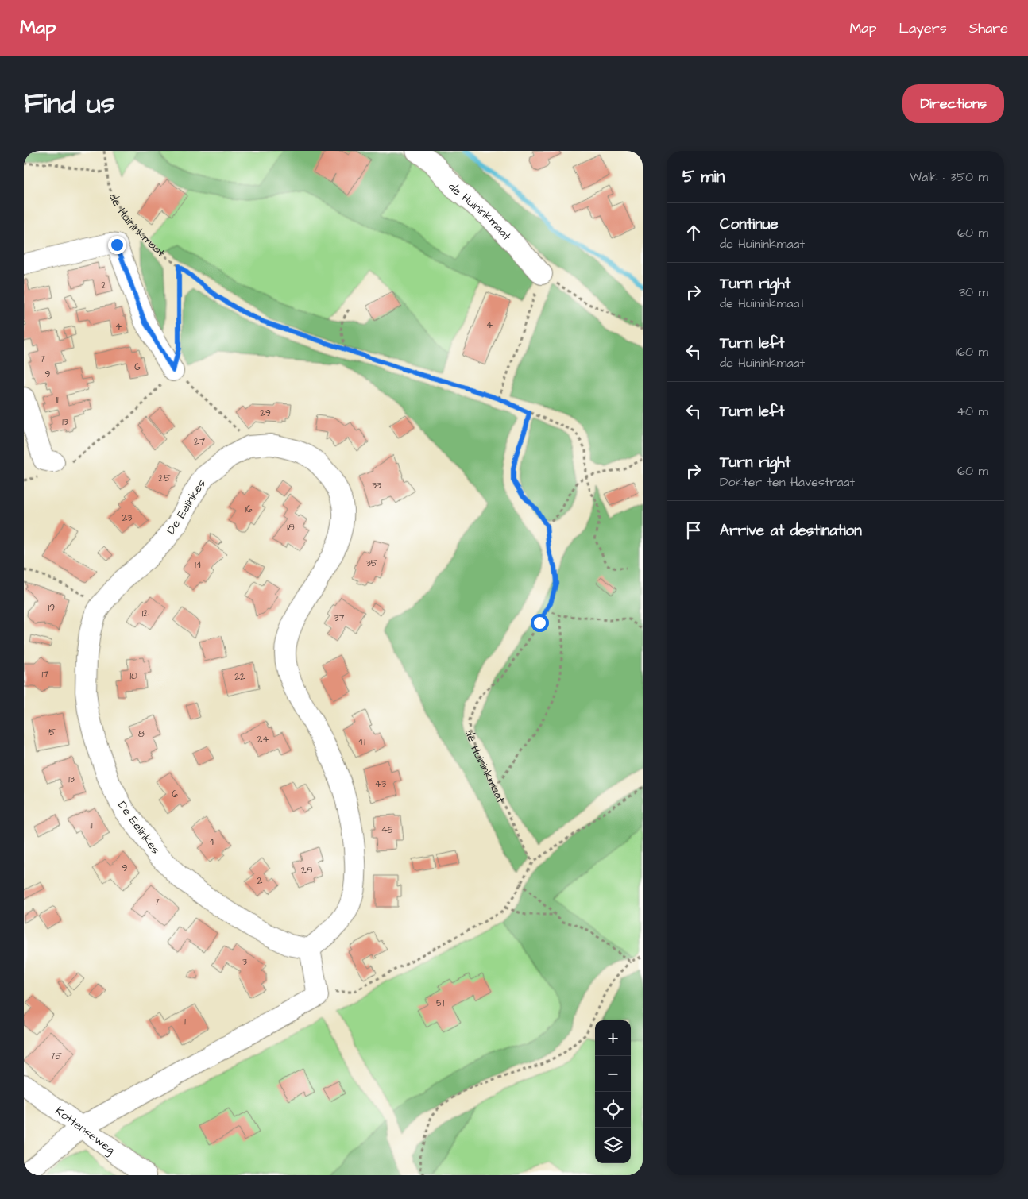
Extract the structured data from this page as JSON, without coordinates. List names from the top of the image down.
{
  "streets": {
    "street": ["de Huininkmaat", "De Eelinkes", "Kottenseweg"]
  },
  "house_numbers": [
    "2",
    "4",
    "4",
    "7",
    "6",
    "9",
    "11",
    "29",
    "13",
    "27",
    "25",
    "33",
    "16",
    "23",
    "18",
    "35",
    "14",
    "19",
    "12",
    "37",
    "17",
    "10",
    "22",
    "15",
    "8",
    "24",
    "41",
    "13",
    "43",
    "6",
    "11",
    "45",
    "4",
    "9",
    "28",
    "2",
    "7",
    "3",
    "51",
    "1",
    "75"
  ],
  "page": {
    "header": "Map",
    "nav": ["Map", "Layers", "Share"],
    "title": "Find us",
    "buttons": "Directions",
    "heading": ["5 min", "Walk · 350 m"],
    "list": [
      ["Continue", "de Huininkmaat", "60 m"],
      ["Turn right", "de Huininkmaat", "30 m"],
      ["Turn left", "de Huininkmaat", "160 m"],
      ["Turn left", "40 m"],
      ["Turn right", "Dokter ten Havestraat", "60 m"],
      "Arrive at destination"
    ],
    "map_buttons": ["+", "−"]
  }
}
